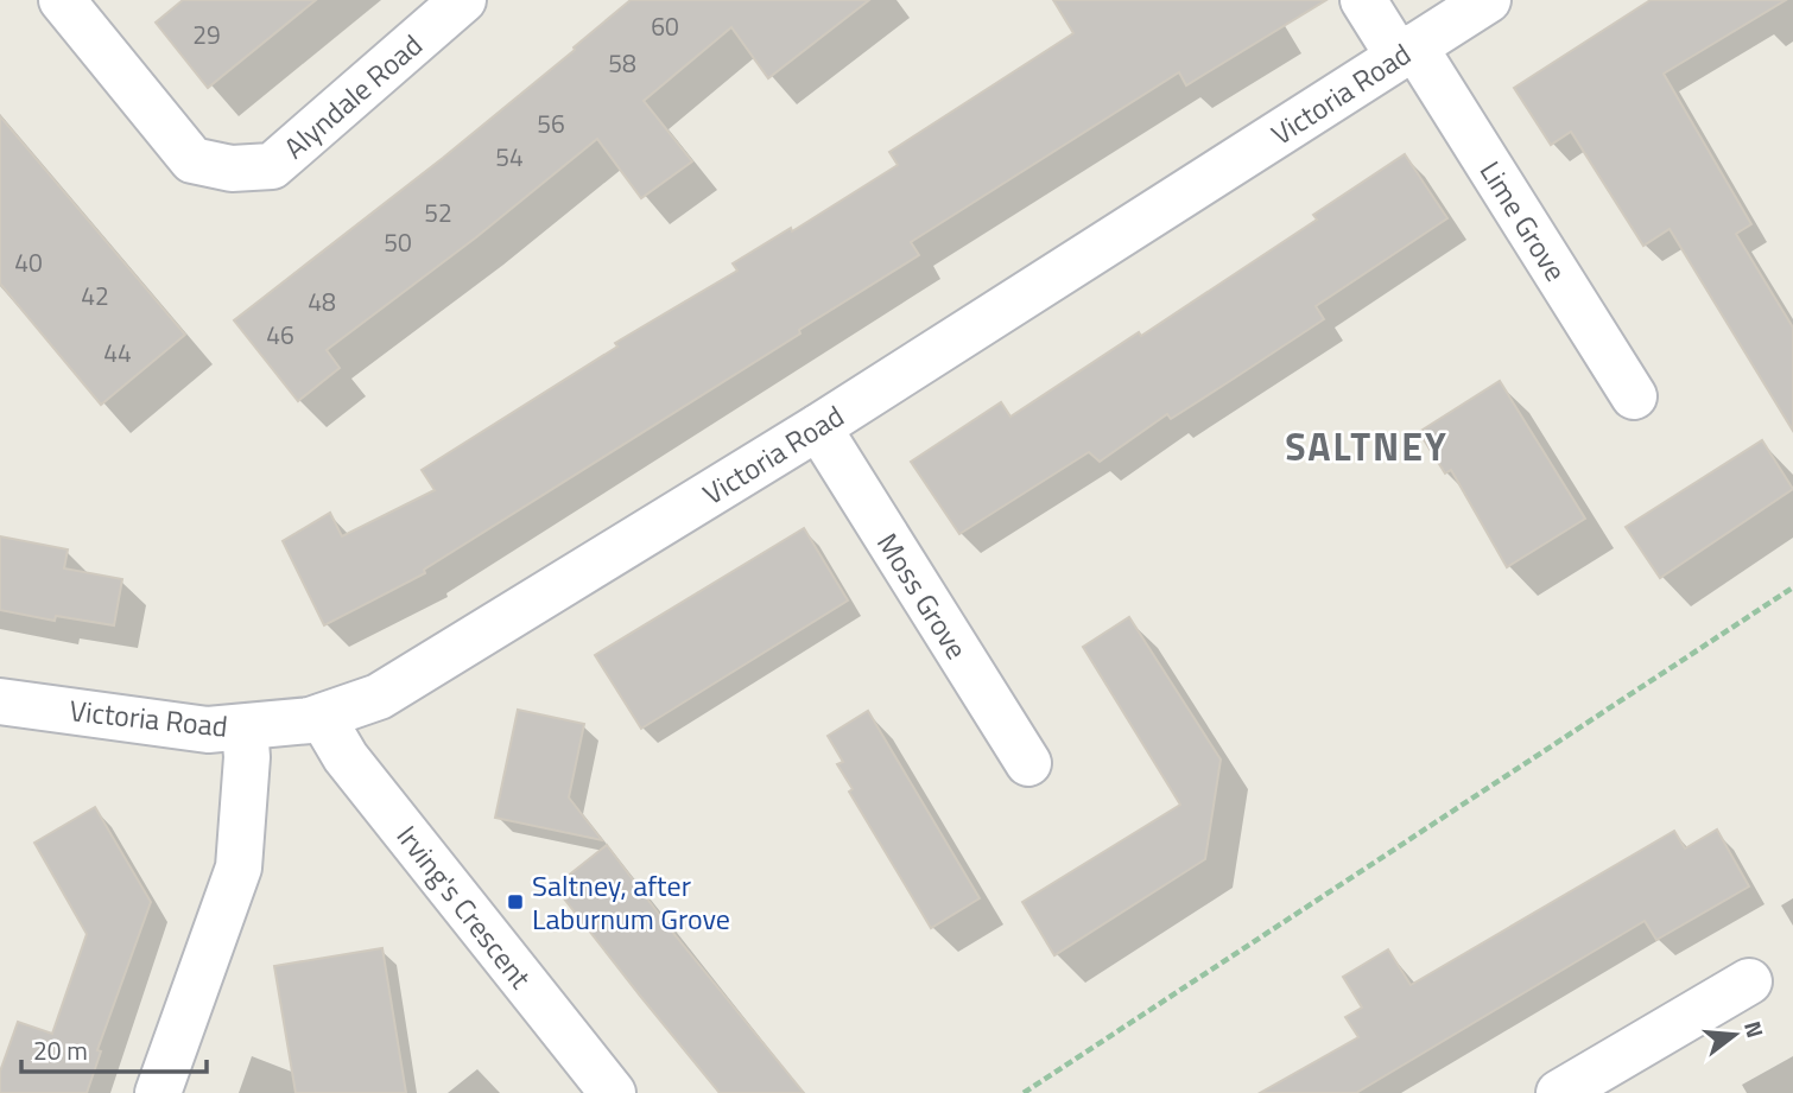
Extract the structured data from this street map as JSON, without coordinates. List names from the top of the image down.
{
  "streets": {
    "street": [
      "Victoria Road",
      "Alyndale Road",
      "Lime Grove",
      "Moss Grove",
      "Irving's Crescent"
    ]
  },
  "crossings": [
    ["Victoria Road", "Lime Grove"],
    ["Victoria Road", "Moss Grove"],
    ["Victoria Road", "Irving's Crescent"]
  ],
  "districts": ["SALTNEY"],
  "places": {
    "transit": ["Saltney, after Laburnum Grove"]
  },
  "house_numbers": [
    "60",
    "29",
    "58",
    "56",
    "54",
    "52",
    "50",
    "40",
    "42",
    "48",
    "46",
    "44"
  ],
  "scale_bar": "20 m",
  "north": "right"
}
